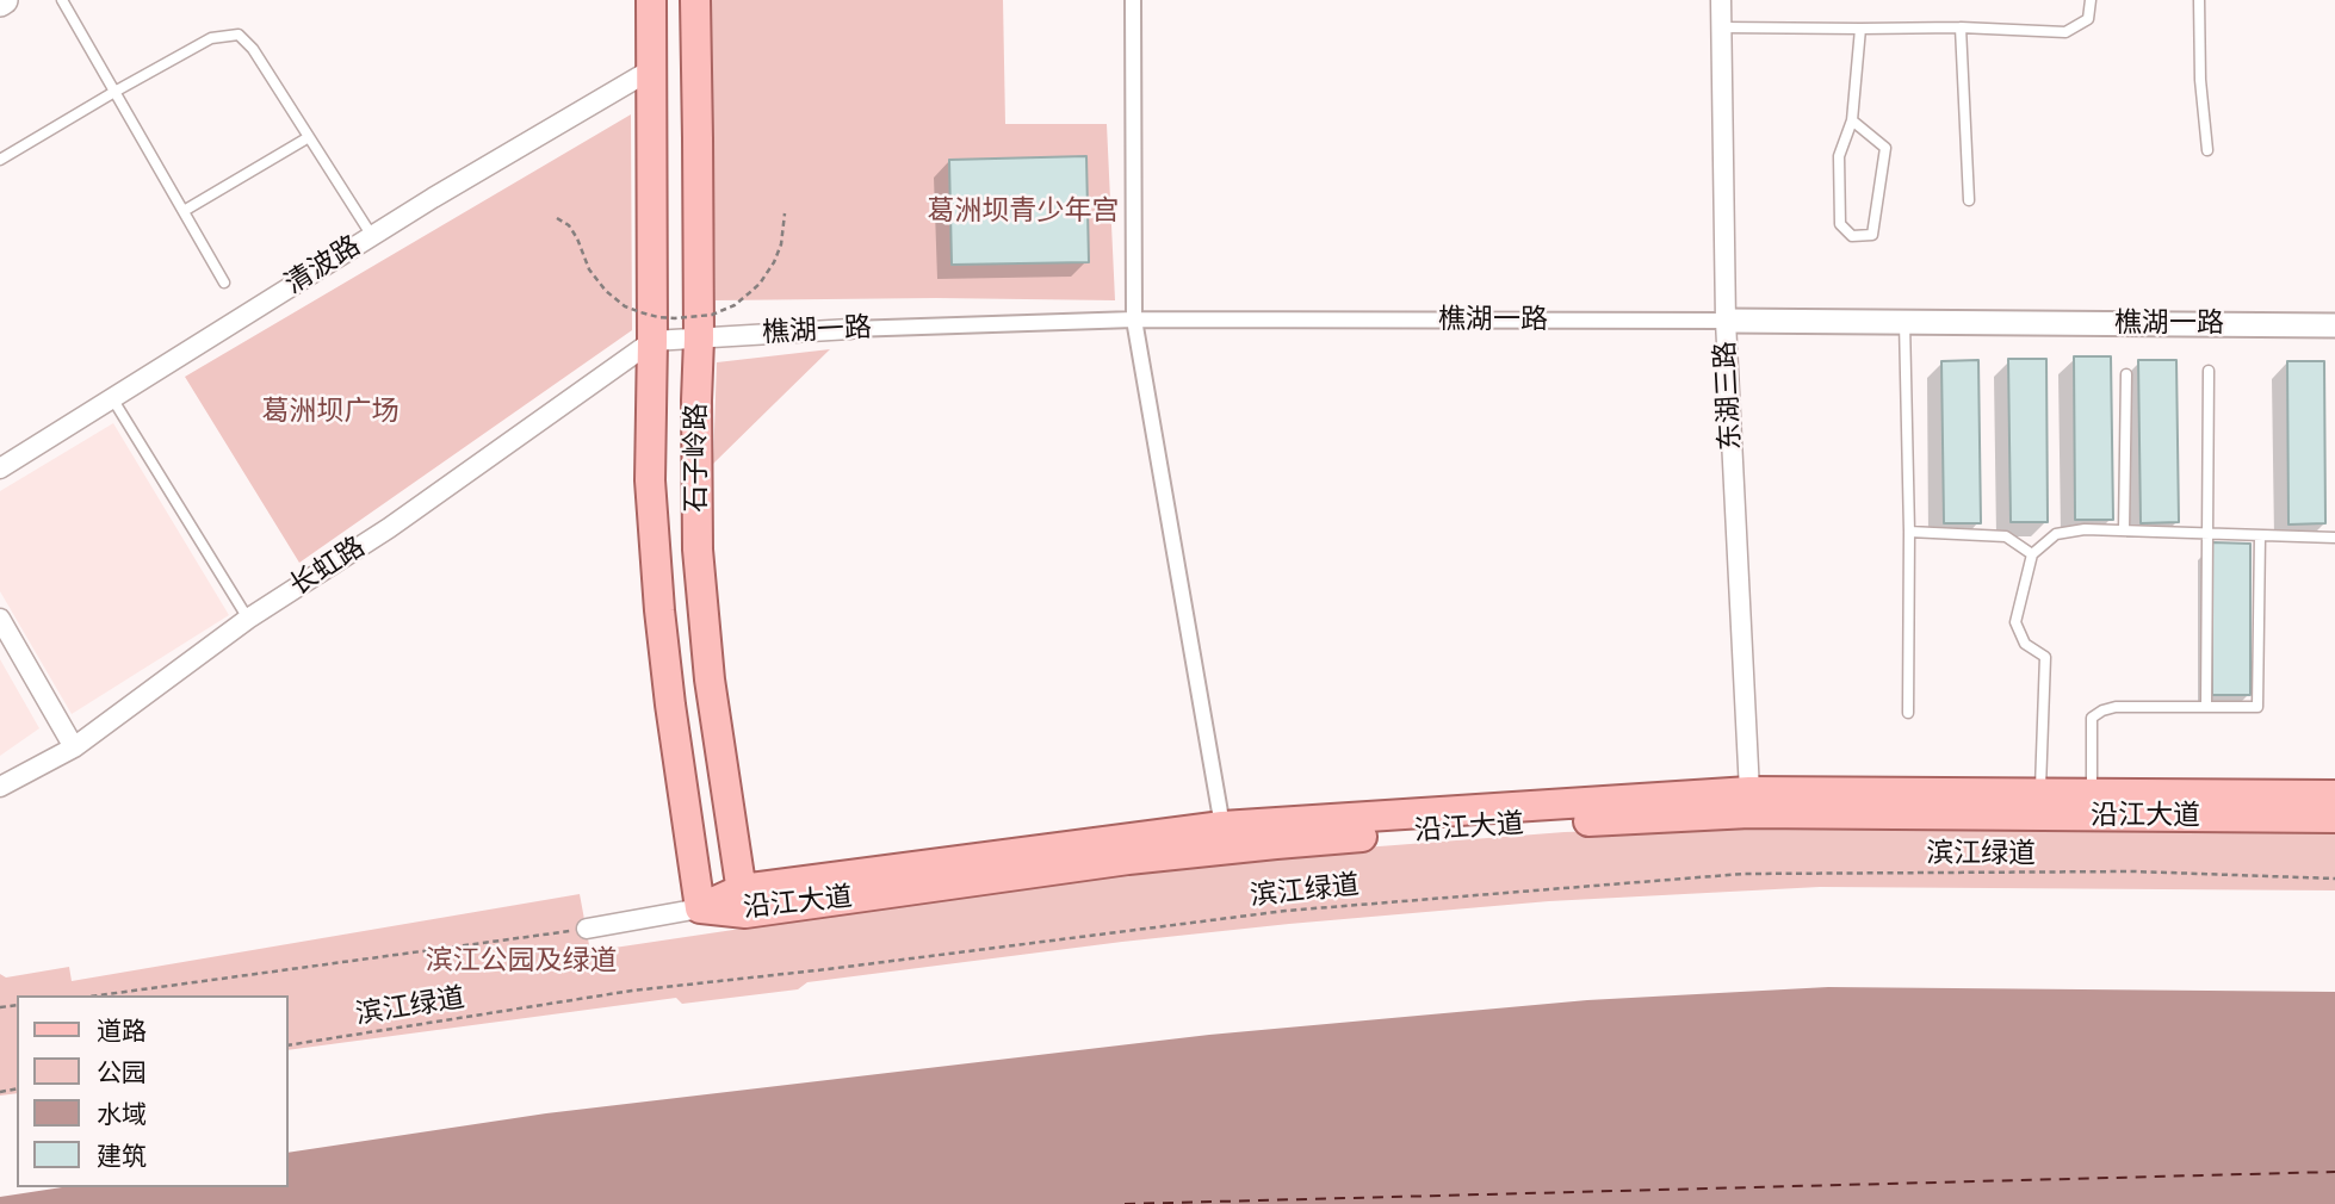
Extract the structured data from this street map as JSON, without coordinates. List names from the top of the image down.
{
  "streets": {
    "main road": ["石子岭路", "沿江大道"],
    "street": [
      "清波路",
      "樵湖一路",
      "东湖三路",
      "长虹路"
    ],
    "path": ["滨江绿道"]
  },
  "crossings": [
    ["清波路", "石子岭路"],
    ["樵湖一路", "东湖三路"],
    ["樵湖一路", "石子岭路"],
    ["樵湖一路", "长虹路"],
    ["东湖三路", "沿江大道"],
    ["石子岭路", "长虹路"],
    ["石子岭路", "沿江大道"]
  ],
  "parks": ["葛洲坝青少年宫", "葛洲坝广场", "滨江公园及绿道"],
  "legend": [
    "道路",
    "公园",
    "水域",
    "建筑"
  ]
}
